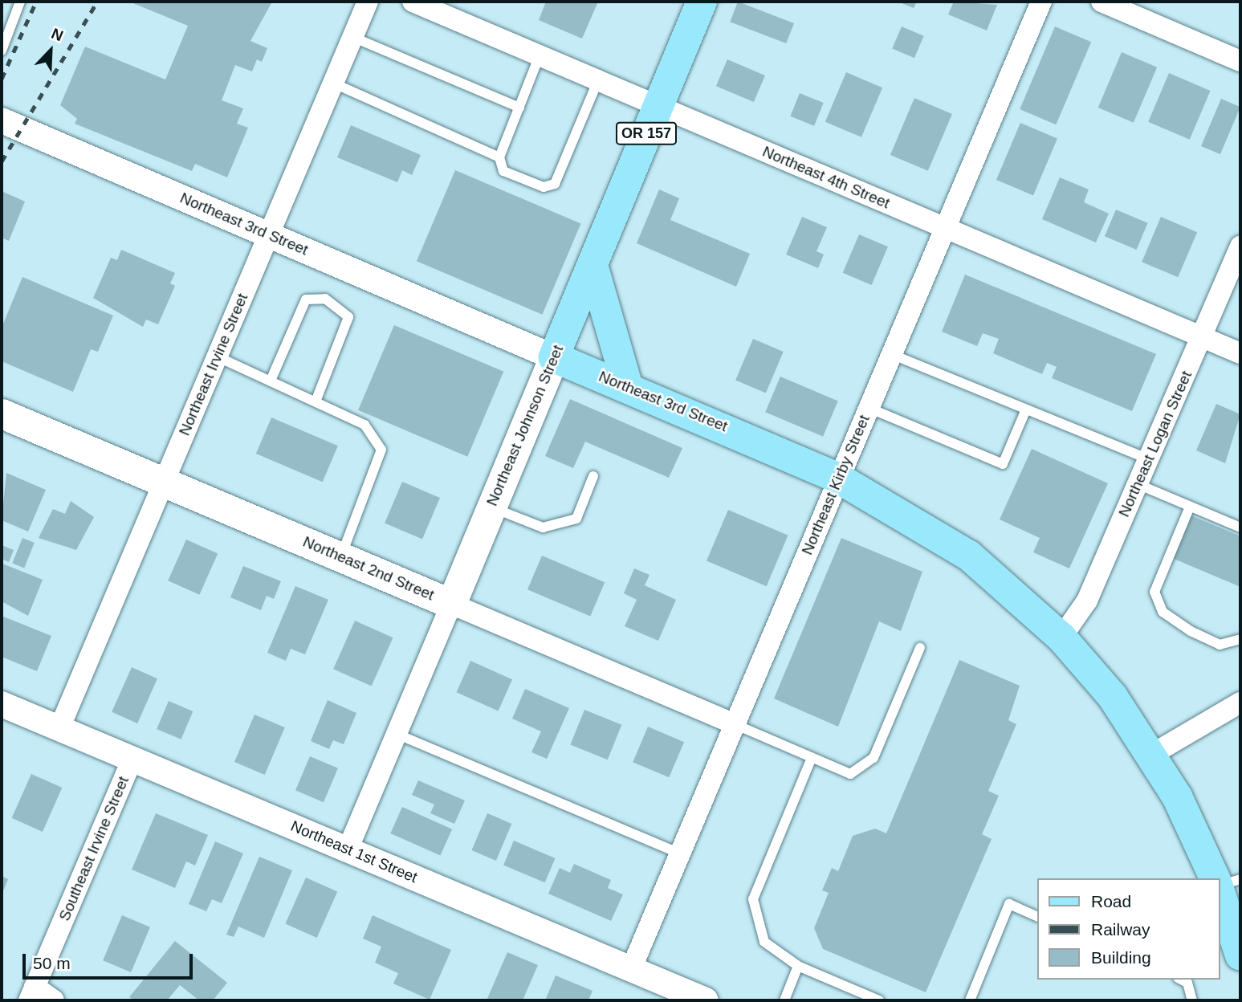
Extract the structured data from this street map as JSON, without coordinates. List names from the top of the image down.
{
  "streets": {
    "main road": [
      "OR 157",
      "Northeast 3rd Street",
      "Northeast Johnson Street",
      "Northeast 2nd Street"
    ],
    "street": [
      "Northeast 4th Street",
      "Northeast Irvine Street",
      "Northeast Logan Street",
      "Northeast Kirby Street",
      "Southeast Irvine Street",
      "Northeast 1st Street"
    ]
  },
  "crossings": [
    ["Northeast 4th Street", "Northeast Johnson Street"],
    ["Northeast 4th Street", "Northeast Logan Street"],
    ["Northeast 4th Street", "Northeast Kirby Street"],
    ["Northeast 3rd Street", "Northeast Irvine Street"],
    ["Northeast 3rd Street", "Northeast Johnson Street"],
    ["Northeast 3rd Street", "Northeast Logan Street"],
    ["Northeast 3rd Street", "Northeast Kirby Street"],
    ["Northeast Irvine Street", "Northeast 2nd Street"],
    ["Northeast Irvine Street", "Northeast 1st Street"],
    ["Northeast Johnson Street", "Northeast 2nd Street"],
    ["Northeast Johnson Street", "Northeast 1st Street"],
    ["Northeast Kirby Street", "Northeast 2nd Street"],
    ["Northeast Kirby Street", "Northeast 1st Street"],
    ["Southeast Irvine Street", "Northeast 1st Street"]
  ],
  "legend": ["Road", "Railway", "Building"],
  "scale_bar": "50 m",
  "north": "top right"
}
